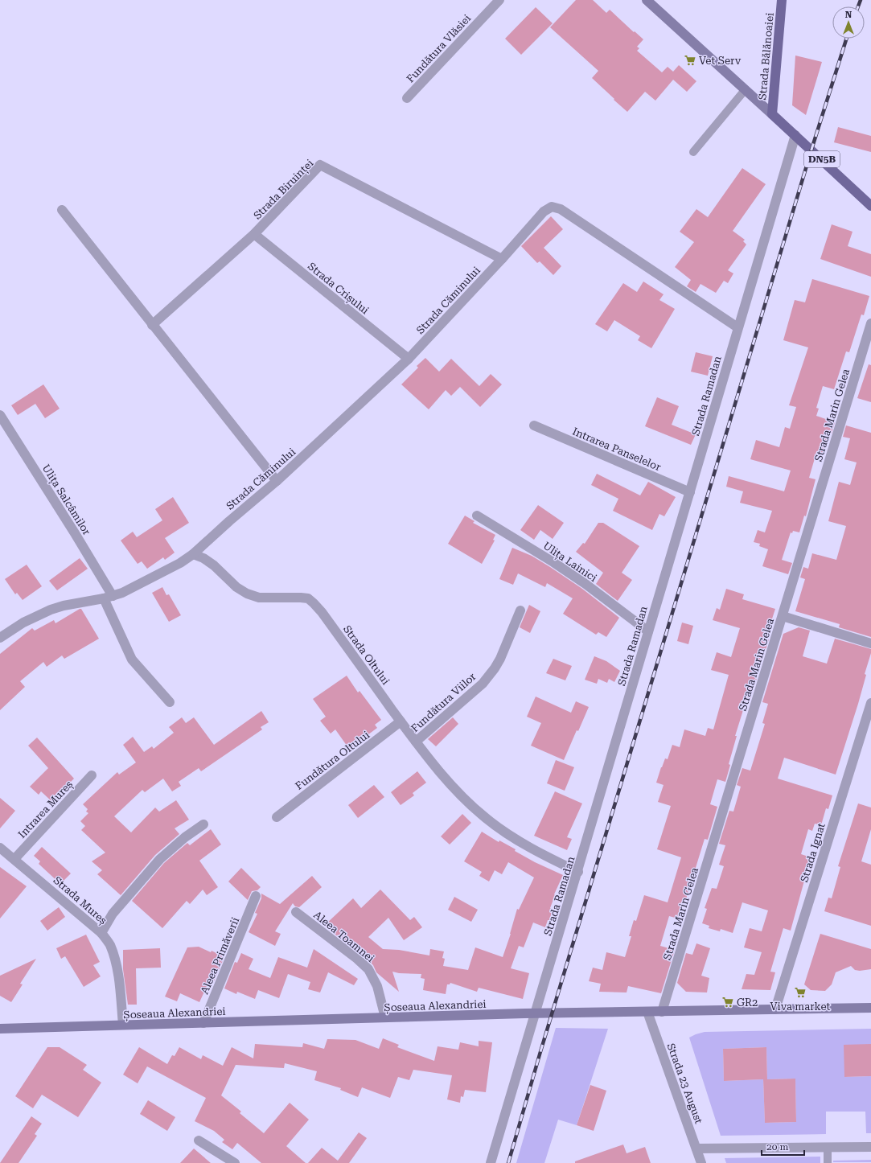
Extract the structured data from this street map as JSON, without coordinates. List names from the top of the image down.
{
  "streets": {
    "main road": ["Strada Bălănoaiei", "DN5B", "Șoseaua Alexandriei"],
    "street": [
      "Fundătura Vlăsiei",
      "Strada Biruinței",
      "Strada Crișului",
      "Strada Căminului",
      "Strada Ramadan",
      "Strada Marin Gelea",
      "Intrarea Panselelor",
      "Ulița Salcâmilor",
      "Ulița Lainici",
      "Strada Oltului",
      "Fundătura Viilor",
      "Fundătura Oltului",
      "Intrarea Mureș",
      "Strada Ignat",
      "Strada Mureș",
      "Aleea Toamnei",
      "Aleea Primăverii",
      "Strada 23 August"
    ]
  },
  "crossings": [
    ["Strada Bălănoaiei", "DN5B"],
    ["DN5B", "Strada Ramadan"],
    ["Strada Biruinței", "Strada Crișului"],
    ["Strada Biruinței", "Strada Căminului"],
    ["Strada Crișului", "Strada Căminului"],
    ["Strada Căminului", "Strada Ramadan"],
    ["Strada Căminului", "Strada Oltului"],
    ["Strada Ramadan", "Intrarea Panselelor"],
    ["Strada Ramadan", "Ulița Lainici"],
    ["Strada Ramadan", "Strada Oltului"],
    ["Strada Ramadan", "Șoseaua Alexandriei"],
    ["Strada Marin Gelea", "Șoseaua Alexandriei"],
    ["Strada Oltului", "Fundătura Viilor"],
    ["Strada Oltului", "Fundătura Oltului"],
    ["Intrarea Mureș", "Strada Mureș"],
    ["Strada Ignat", "Șoseaua Alexandriei"],
    ["Strada Mureș", "Șoseaua Alexandriei"],
    ["Aleea Toamnei", "Șoseaua Alexandriei"],
    ["Aleea Primăverii", "Șoseaua Alexandriei"],
    ["Șoseaua Alexandriei", "Strada 23 August"]
  ],
  "places": {
    "supermarket": ["Vet Serv", "Viva market", "GR2"]
  },
  "scale_bar": "20 m",
  "north": "top"
}
